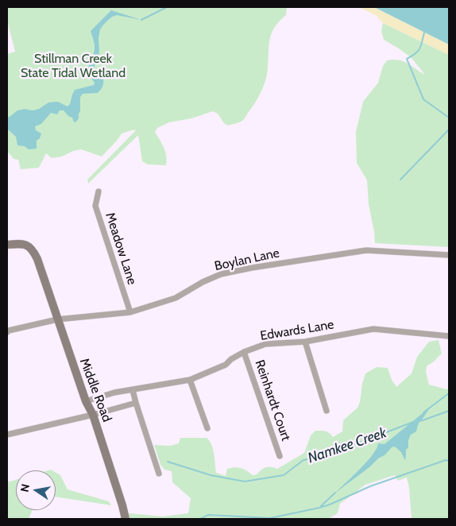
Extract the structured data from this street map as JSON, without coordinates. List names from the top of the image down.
{
  "streets": {
    "main road": ["Middle Road"],
    "street": [
      "Meadow Lane",
      "Boylan Lane",
      "Edwards Lane",
      "Reinhardt Court"
    ]
  },
  "crossings": [
    ["Meadow Lane", "Boylan Lane"],
    ["Boylan Lane", "Middle Road"],
    ["Edwards Lane", "Middle Road"],
    ["Edwards Lane", "Reinhardt Court"]
  ],
  "water": ["Namkee Creek"],
  "parks": ["Stillman Creek State Tidal Wetland"],
  "north": "left"
}
